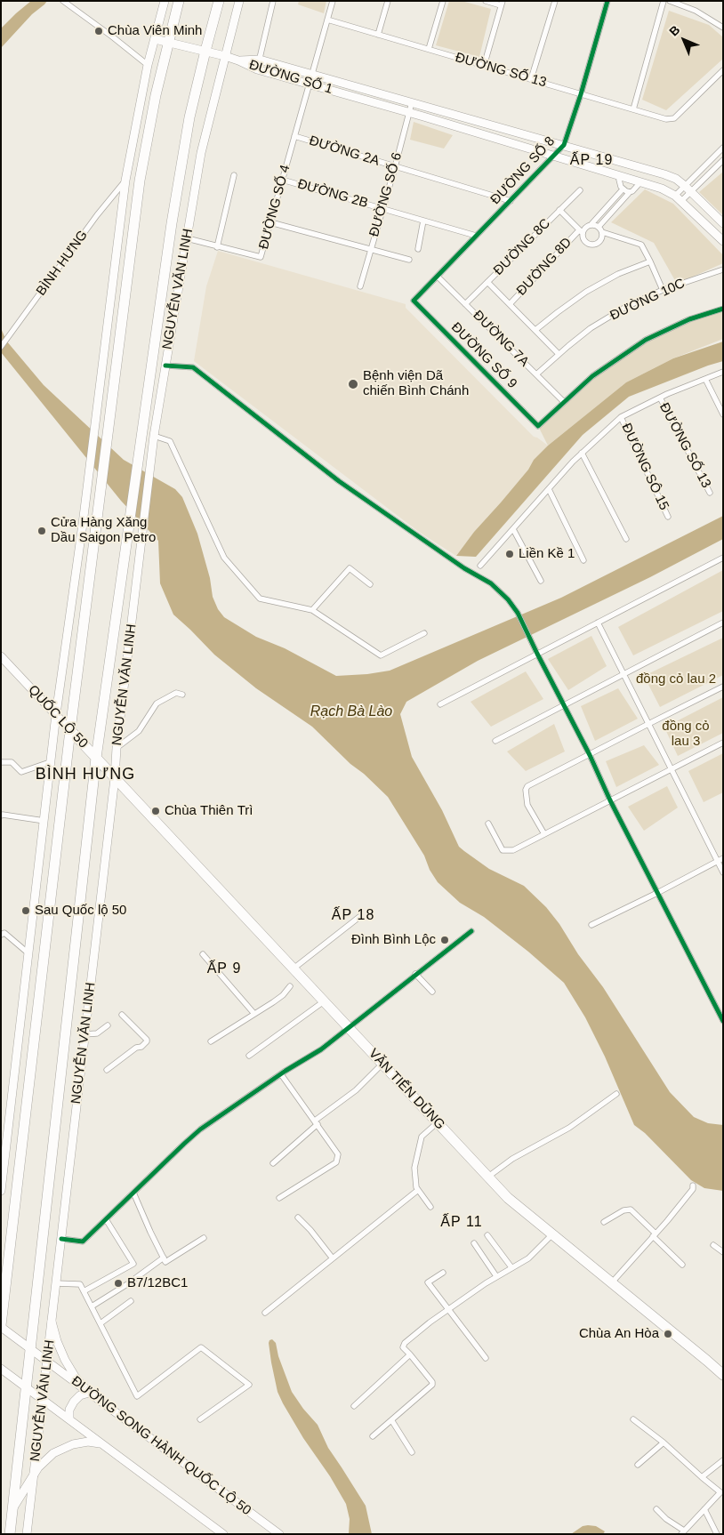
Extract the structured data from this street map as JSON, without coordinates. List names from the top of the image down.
{
  "streets": {
    "highway": ["NGUYỄN VĂN LINH", "QUỐC LỘ 50", "VĂN TIẾN DŨNG"],
    "main road": ["ĐƯỜNG SỐ 1", "ĐƯỜNG SONG HÀNH QUỐC LỘ 50"],
    "street": [
      "ĐƯỜNG SỐ 13",
      "ĐƯỜNG 2A",
      "ĐƯỜNG SỐ 8",
      "ĐƯỜNG 2B",
      "ĐƯỜNG SỐ 6",
      "ĐƯỜNG SỐ 4",
      "ĐƯỜNG 8C",
      "BÌNH HƯNG",
      "ĐƯỜNG 8D",
      "ĐƯỜNG 10C",
      "ĐƯỜNG 7A",
      "ĐƯỜNG SỐ 9",
      "ĐƯỜNG SÔ 15"
    ]
  },
  "crossings": [
    ["ĐƯỜNG SỐ 13", "ĐƯỜNG SỐ 8"],
    ["ĐƯỜNG SỐ 13", "ĐƯỜNG SỐ 4"],
    ["ĐƯỜNG SỐ 1", "ĐƯỜNG SỐ 8"],
    ["ĐƯỜNG SỐ 1", "ĐƯỜNG SỐ 6"],
    ["ĐƯỜNG SỐ 1", "ĐƯỜNG SỐ 4"],
    ["ĐƯỜNG SỐ 1", "NGUYỄN VĂN LINH"],
    ["ĐƯỜNG 2A", "ĐƯỜNG SỐ 8"],
    ["ĐƯỜNG 2A", "ĐƯỜNG SỐ 6"],
    ["ĐƯỜNG 2A", "ĐƯỜNG SỐ 4"],
    ["ĐƯỜNG SỐ 8", "ĐƯỜNG 2B"],
    ["ĐƯỜNG SỐ 8", "ĐƯỜNG 7A"],
    ["ĐƯỜNG SỐ 8", "ĐƯỜNG SỐ 9"],
    ["ĐƯỜNG 2B", "ĐƯỜNG SỐ 6"],
    ["ĐƯỜNG 2B", "ĐƯỜNG SỐ 4"],
    ["ĐƯỜNG SỐ 4", "NGUYỄN VĂN LINH"],
    ["ĐƯỜNG 8C", "ĐƯỜNG 7A"],
    ["NGUYỄN VĂN LINH", "QUỐC LỘ 50"],
    ["NGUYỄN VĂN LINH", "VĂN TIẾN DŨNG"],
    ["NGUYỄN VĂN LINH", "ĐƯỜNG SONG HÀNH QUỐC LỘ 50"],
    ["ĐƯỜNG 10C", "ĐƯỜNG 7A"],
    ["ĐƯỜNG 7A", "ĐƯỜNG SỐ 9"],
    ["QUỐC LỘ 50", "VĂN TIẾN DŨNG"]
  ],
  "districts": [
    "ẤP 19",
    "BÌNH HƯNG",
    "ẤP 18",
    "ẤP 9",
    "ẤP 11"
  ],
  "water": ["Rạch Bà Lào"],
  "parks": ["đồng cỏ lau 2", "đồng cỏ lau 3"],
  "places": [
    "Chùa Viên Minh",
    "Bệnh viện Dã chiến Bình Chánh",
    "Cửa Hàng Xăng Dầu Saigon Petro",
    "Liền Kề 1",
    "Chùa Thiên Trì",
    "Sau Quốc lộ 50",
    "Đình Bình Lộc",
    "B7/12BC1",
    "Chùa An Hòa"
  ],
  "north": "top left"
}
